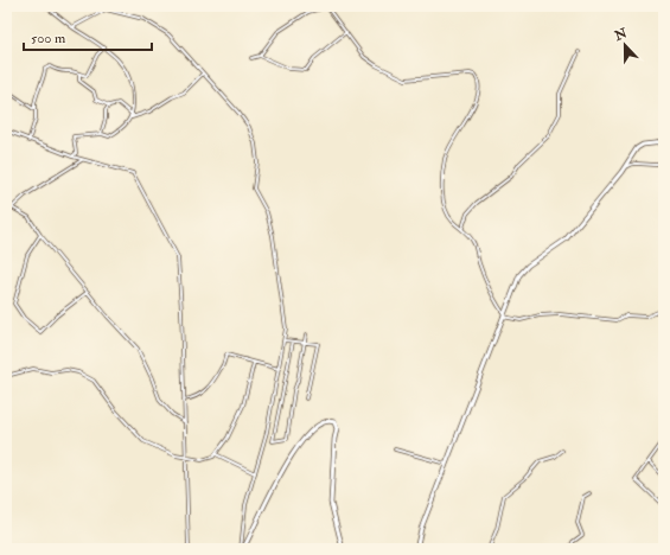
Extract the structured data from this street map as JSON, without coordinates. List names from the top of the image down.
{
  "scale_bar": "500 m",
  "north": "top"
}
